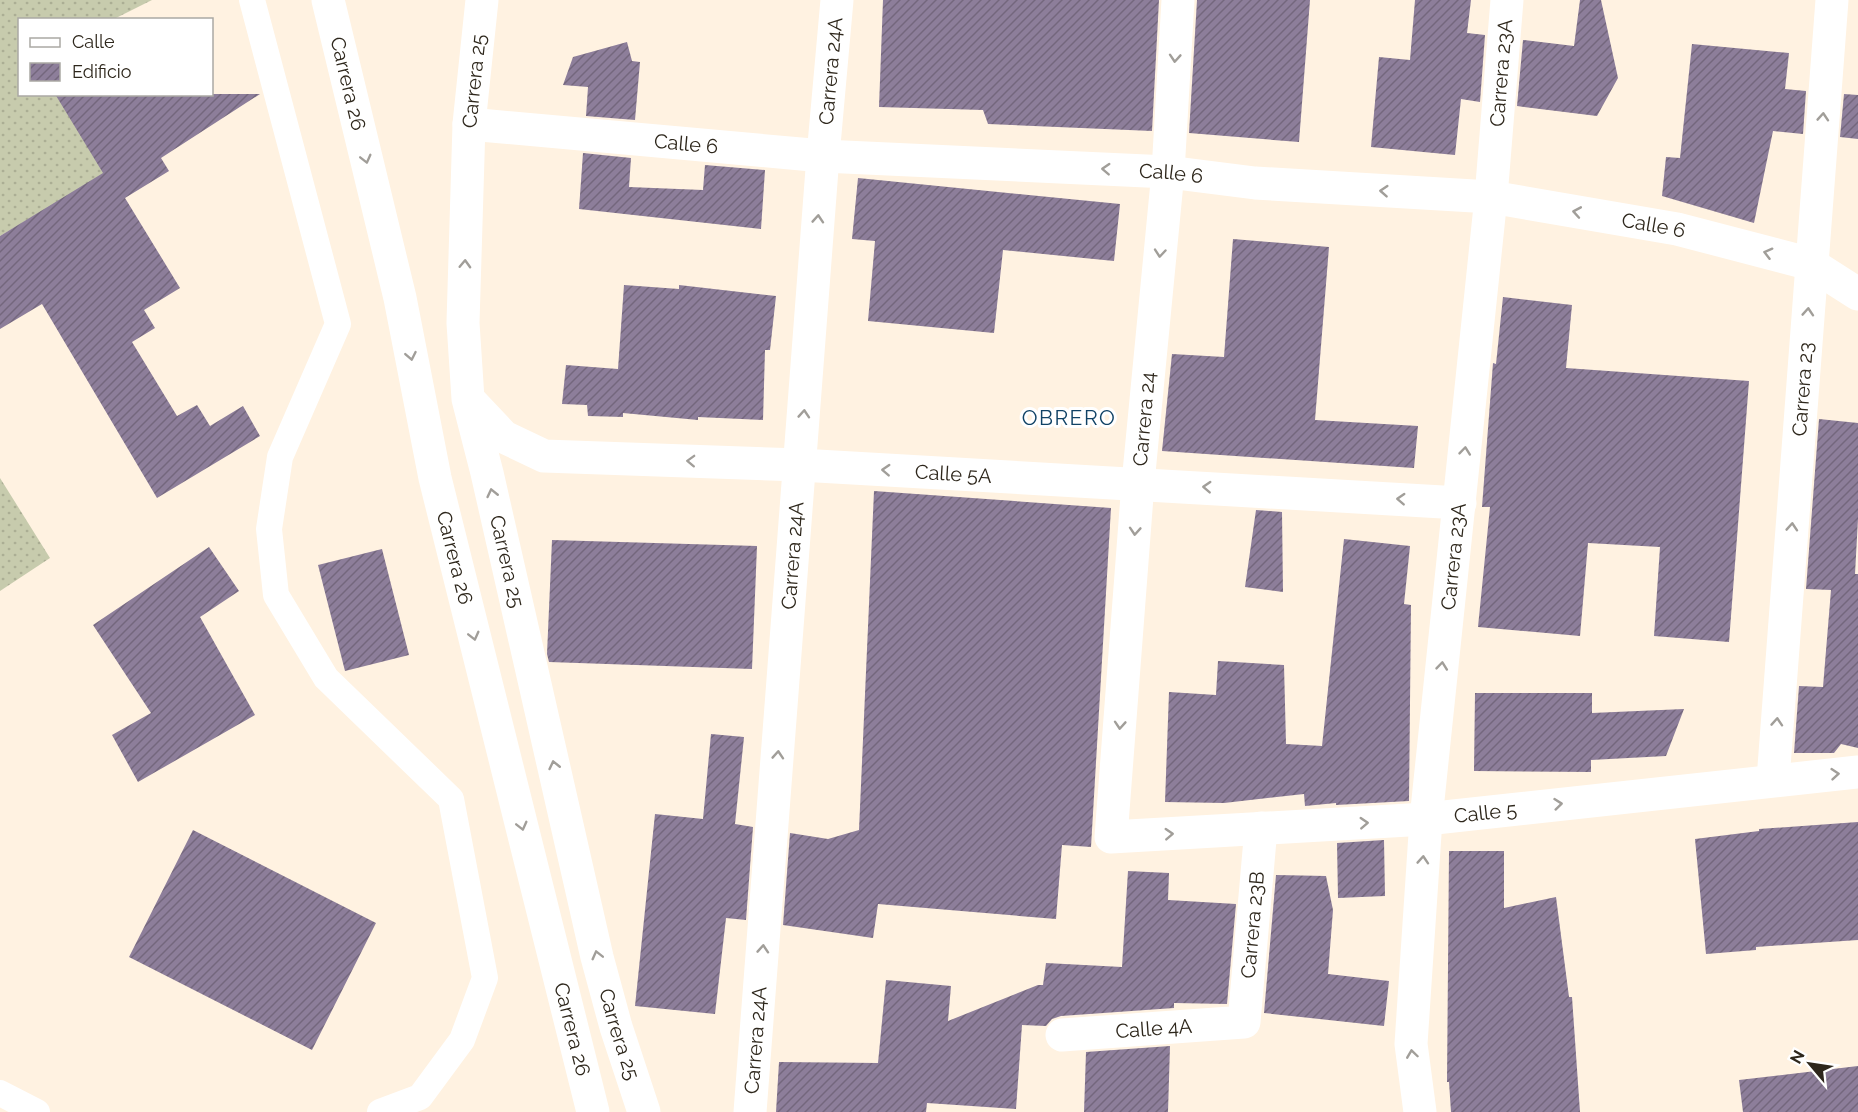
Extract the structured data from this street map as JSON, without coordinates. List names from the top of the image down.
{
  "streets": {
    "street": [
      "Carrera 24A",
      "Carrera 23A",
      "Carrera 25",
      "Carrera 26",
      "Calle 6",
      "Carrera 23",
      "Carrera 24",
      "Calle 5A",
      "Calle 5",
      "Carrera 23B",
      "Calle 4A"
    ]
  },
  "crossings": [
    ["Carrera 24A", "Calle 6"],
    ["Carrera 24A", "Calle 5A"],
    ["Carrera 23A", "Calle 6"],
    ["Carrera 23A", "Calle 5A"],
    ["Carrera 23A", "Calle 5"],
    ["Carrera 25", "Calle 6"],
    ["Carrera 25", "Calle 5A"],
    ["Calle 6", "Carrera 23"],
    ["Calle 6", "Carrera 24"],
    ["Carrera 23", "Calle 5"],
    ["Carrera 24", "Calle 5A"],
    ["Carrera 24", "Calle 5"],
    ["Calle 5", "Carrera 23B"],
    ["Carrera 23B", "Calle 4A"]
  ],
  "one_way": [
    "Carrera 24A",
    "Carrera 23A",
    "Carrera 25",
    "Carrera 26",
    "Calle 6",
    "Carrera 23",
    "Carrera 24",
    "Calle 5A",
    "Calle 5"
  ],
  "districts": ["OBRERO"],
  "legend": ["Calle", "Edificio"],
  "north": "top left"
}
